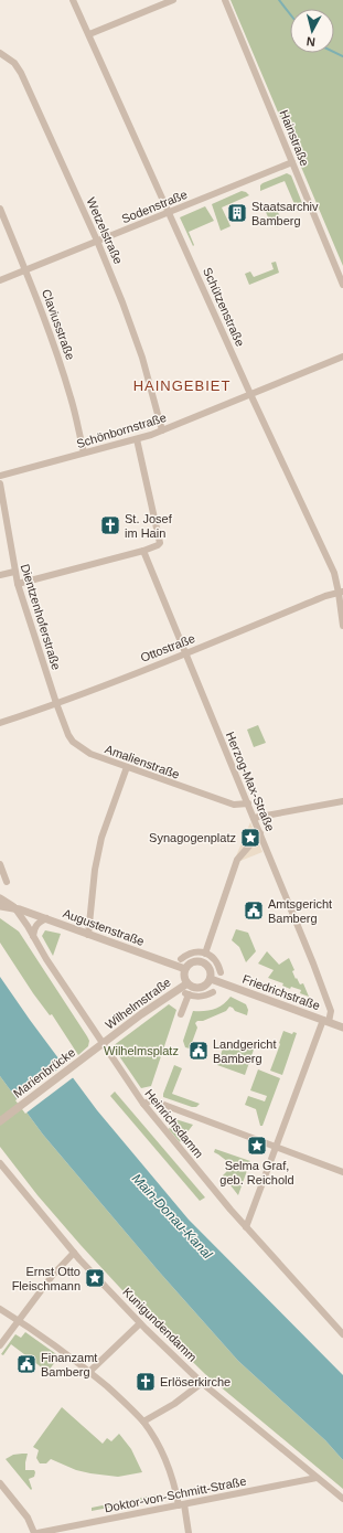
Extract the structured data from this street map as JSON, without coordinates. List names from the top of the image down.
{
  "streets": {
    "street": [
      "Hainstraße",
      "Sodenstraße",
      "Wetzelstraße",
      "Schützenstraße",
      "Claviusstraße",
      "Schönbornstraße",
      "Dientzenhoferstraße",
      "Ottostraße",
      "Amalienstraße",
      "Herzog-Max-Straße",
      "Augustenstraße",
      "Friedrichstraße",
      "Wilhelmstraße",
      "Marienbrücke",
      "Heinrichsdamm",
      "Kunigundendamm",
      "Doktor-von-Schmitt-Straße"
    ]
  },
  "crossings": [
    ["Hainstraße", "Sodenstraße"],
    ["Sodenstraße", "Wetzelstraße"],
    ["Sodenstraße", "Schützenstraße"],
    ["Sodenstraße", "Claviusstraße"],
    ["Wetzelstraße", "Schönbornstraße"],
    ["Schützenstraße", "Schönbornstraße"],
    ["Schützenstraße", "Ottostraße"],
    ["Claviusstraße", "Schönbornstraße"],
    ["Dientzenhoferstraße", "Ottostraße"],
    ["Dientzenhoferstraße", "Amalienstraße"],
    ["Ottostraße", "Amalienstraße"],
    ["Ottostraße", "Herzog-Max-Straße"],
    ["Amalienstraße", "Herzog-Max-Straße"],
    ["Herzog-Max-Straße", "Friedrichstraße"],
    ["Augustenstraße", "Friedrichstraße"],
    ["Augustenstraße", "Wilhelmstraße"],
    ["Augustenstraße", "Heinrichsdamm"],
    ["Friedrichstraße", "Wilhelmstraße"],
    ["Wilhelmstraße", "Marienbrücke"],
    ["Wilhelmstraße", "Heinrichsdamm"],
    ["Marienbrücke", "Heinrichsdamm"],
    ["Kunigundendamm", "Doktor-von-Schmitt-Straße"]
  ],
  "districts": ["HAINGEBIET"],
  "water": ["Main-Donau-Kanal"],
  "parks": ["Wilhelmsplatz"],
  "places": {
    "building": ["Staatsarchiv Bamberg"],
    "church": ["St. Josef im Hain", "Erlöserkirche"],
    "place": ["Synagogenplatz", "Selma Graf, geb. Reichold", "Ernst Otto Fleischmann"],
    "public building": ["Amtsgericht Bamberg", "Landgericht Bamberg", "Finanzamt Bamberg"]
  },
  "north": "bottom"
}
